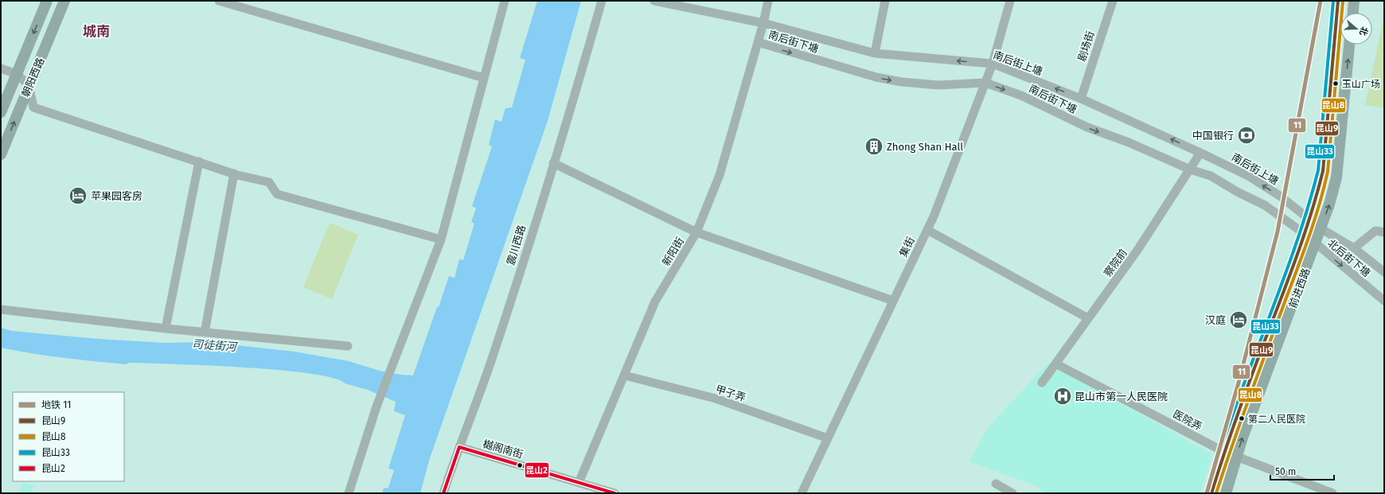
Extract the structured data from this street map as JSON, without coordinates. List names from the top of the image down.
{
  "streets": {
    "main road": ["朝阳西路", "前进西路"],
    "street": [
      "南后街下塘",
      "剧场街",
      "南后街上塘",
      "震川西路",
      "集街",
      "新阳街",
      "北后街下塘",
      "察院前",
      "甲子弄",
      "医院弄",
      "樾阁南街"
    ]
  },
  "crossings": [
    ["南后街下塘", "集街"],
    ["南后街下塘", "新阳街"],
    ["南后街下塘", "北后街下塘"],
    ["南后街下塘", "察院前"],
    ["南后街下塘", "前进西路"],
    ["剧场街", "南后街上塘"],
    ["南后街上塘", "集街"],
    ["南后街上塘", "新阳街"],
    ["南后街上塘", "察院前"],
    ["南后街上塘", "前进西路"],
    ["震川西路", "樾阁南街"],
    ["集街", "甲子弄"],
    ["新阳街", "甲子弄"],
    ["新阳街", "樾阁南街"],
    ["北后街下塘", "前进西路"],
    ["察院前", "医院弄"],
    ["前进西路", "医院弄"]
  ],
  "one_way": ["南后街下塘", "南后街上塘", "北后街下塘"],
  "districts": ["城南"],
  "water": ["司徒街河"],
  "places": {
    "other": ["玉山广场", "第二人民医院"],
    "bank": ["中国银行"],
    "building": ["Zhong Shan Hall"],
    "hotel": ["苹果园客房", "汉庭"],
    "hospital": ["昆山市第一人民医院"]
  },
  "lines": [
    "metro line 11",
    "transit line 昆山9",
    "transit line 昆山33",
    "transit line 昆山8",
    "transit line 昆山2"
  ],
  "legend": [
    "地铁 11",
    "昆山9",
    "昆山8",
    "昆山33",
    "昆山2"
  ],
  "scale_bar": "50 m",
  "north": "right"
}
